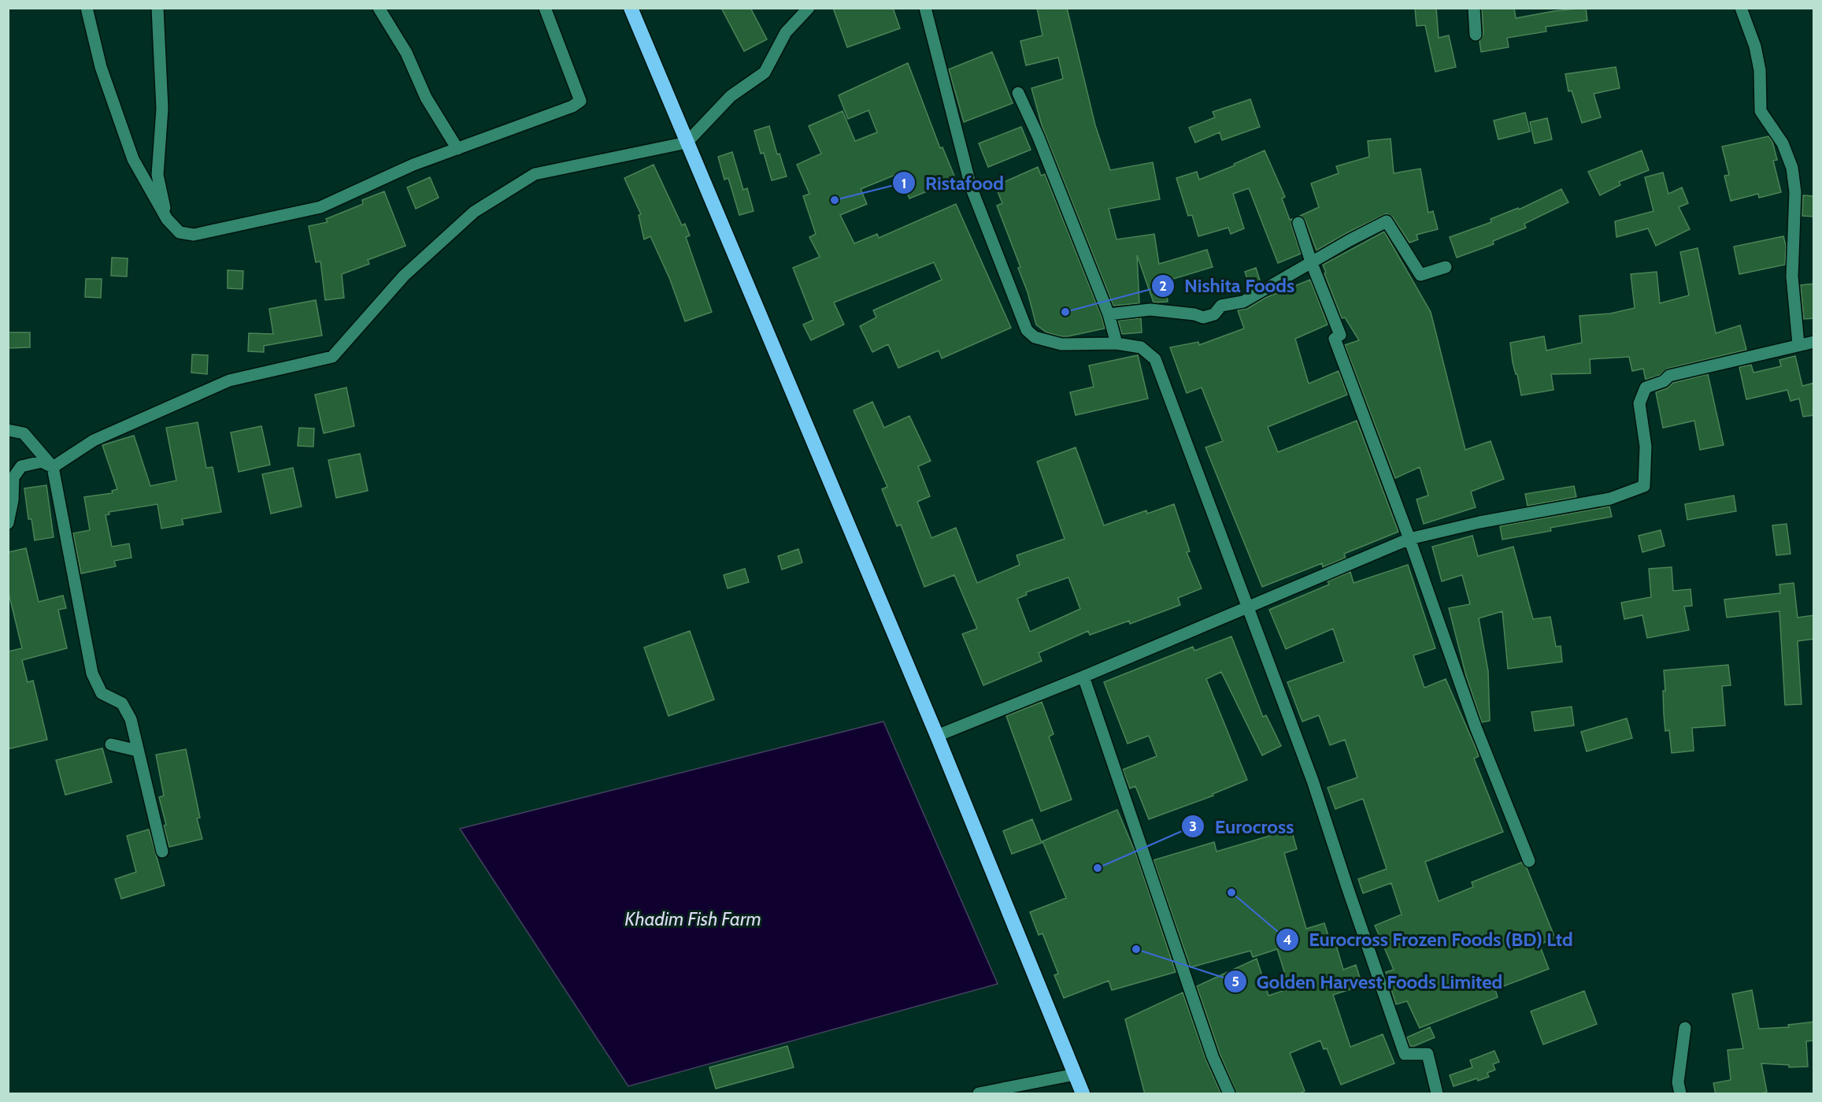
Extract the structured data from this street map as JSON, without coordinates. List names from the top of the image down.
{
  "water": ["Khadim Fish Farm"],
  "places": [
    "Ristafood",
    "Nishita Foods",
    "Eurocross",
    "Eurocross Frozen Foods (BD) Ltd",
    "Golden Harvest Foods Limited"
  ]
}
